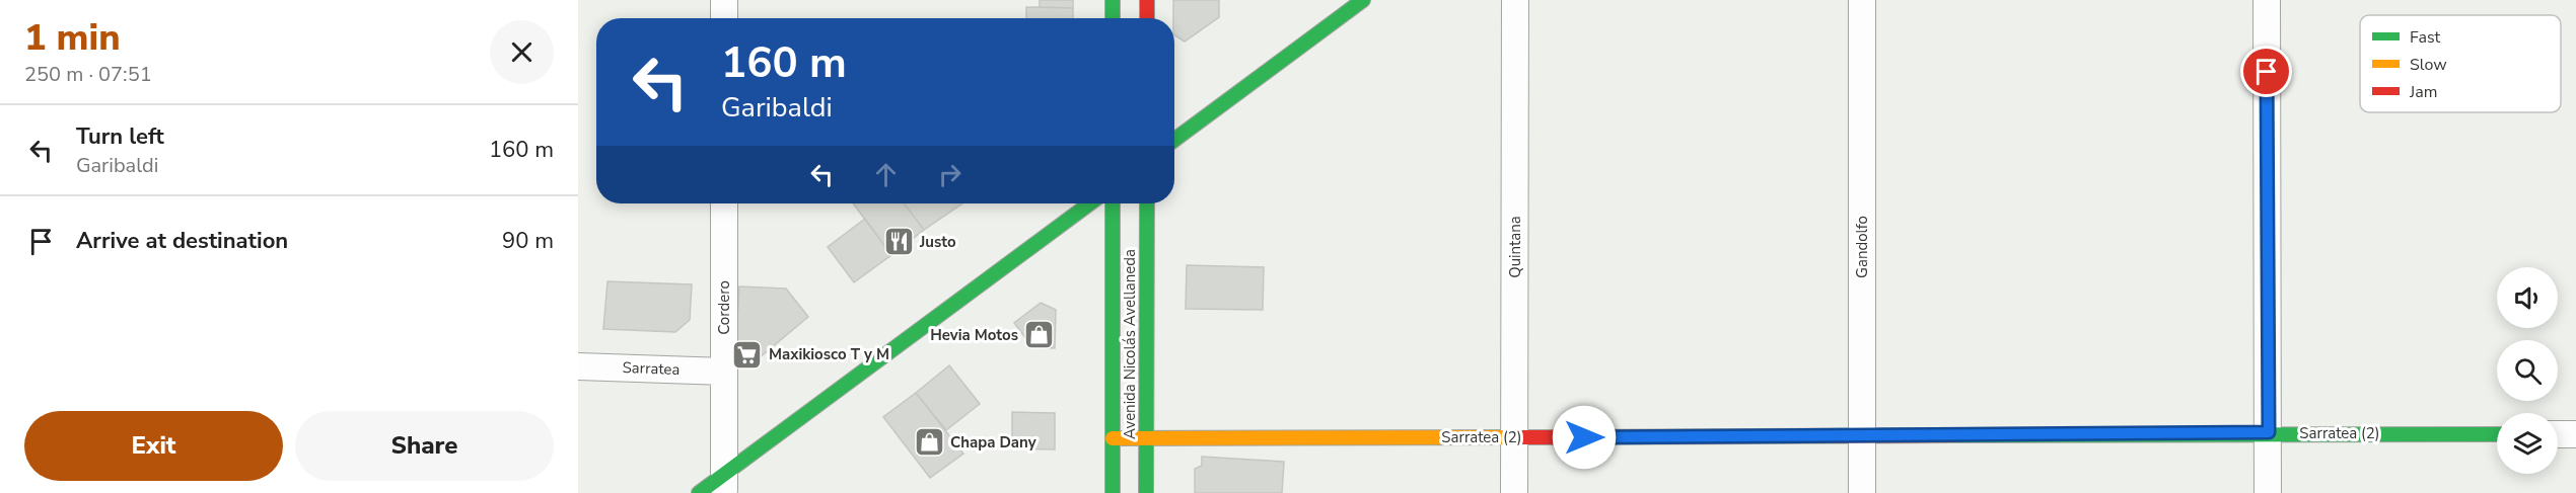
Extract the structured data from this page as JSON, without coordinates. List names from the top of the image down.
{
  "streets": {
    "main road": ["Avenida Nicolás Avellaneda", "Sarratea (2)"],
    "street": [
      "Quintana",
      "Gandolfo",
      "Cordero",
      "Sarratea"
    ]
  },
  "crossings": [
    ["Quintana", "Sarratea (2)"],
    ["Gandolfo", "Sarratea (2)"],
    ["Cordero", "Sarratea"],
    ["Avenida Nicolás Avellaneda", "Sarratea (2)"]
  ],
  "places": {
    "restaurant": ["Justo"],
    "shop": ["Hevia Motos", "Chapa Dany"],
    "supermarket": ["Maxikiosco T y M"]
  },
  "legend": ["Fast", "Slow", "Jam"],
  "page": {
    "heading": ["1 min", "250 m · 07:51"],
    "turn": ["160 m", "Garibaldi"],
    "list": [
      {
        "name": "Turn left",
        "note": "Garibaldi",
        "value": "160 m"
      },
      {
        "name": "Arrive at destination",
        "value": "90 m"
      }
    ],
    "buttons": ["Exit", "Share"]
  }
}
